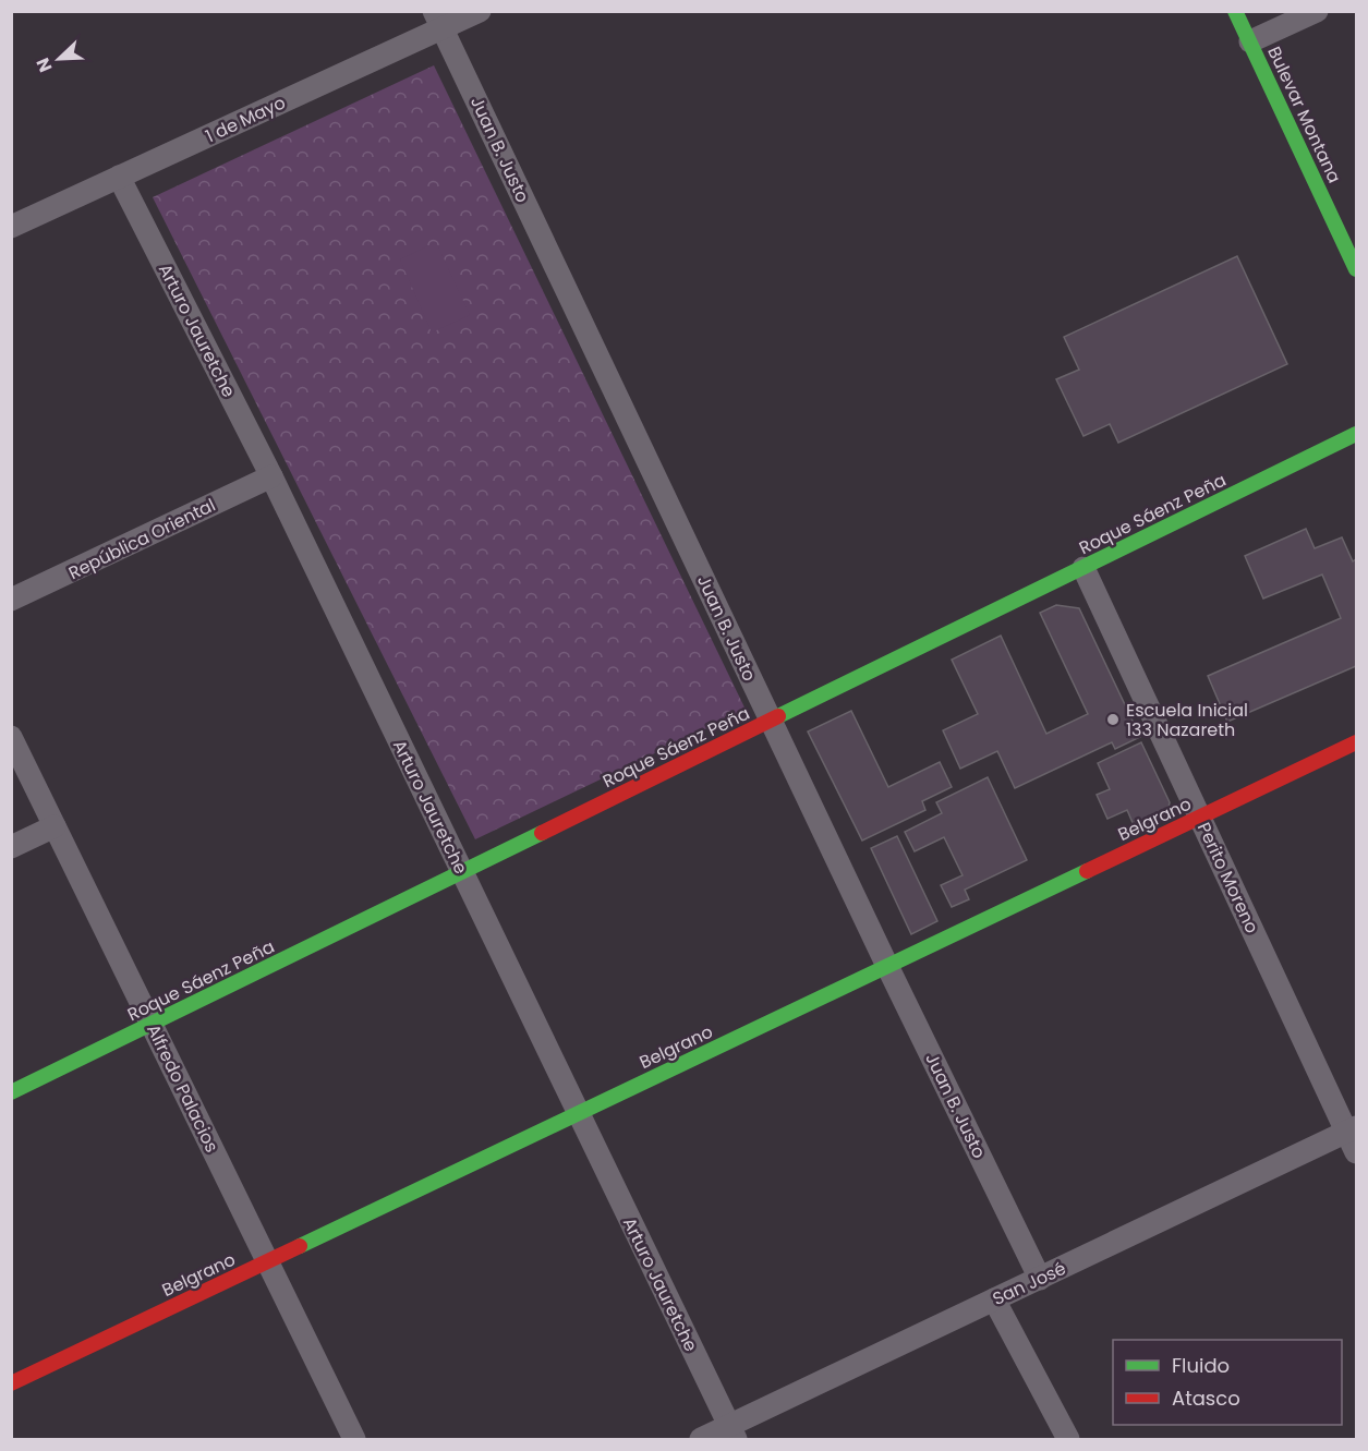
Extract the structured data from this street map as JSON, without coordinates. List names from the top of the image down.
{
  "streets": {
    "street": [
      "Bulevar Montana",
      "1 de Mayo",
      "Juan B. Justo",
      "Arturo Jauretche",
      "Roque Sáenz Peña",
      "República Oriental",
      "Belgrano",
      "Perito Moreno",
      "Alfredo Palacios",
      "San José"
    ]
  },
  "crossings": [
    ["1 de Mayo", "Juan B. Justo"],
    ["1 de Mayo", "Arturo Jauretche"],
    ["Juan B. Justo", "Roque Sáenz Peña"],
    ["Juan B. Justo", "Belgrano"],
    ["Juan B. Justo", "San José"],
    ["Arturo Jauretche", "Roque Sáenz Peña"],
    ["Arturo Jauretche", "República Oriental"],
    ["Arturo Jauretche", "Belgrano"],
    ["Arturo Jauretche", "San José"],
    ["Roque Sáenz Peña", "Perito Moreno"],
    ["Roque Sáenz Peña", "Alfredo Palacios"],
    ["Belgrano", "Perito Moreno"],
    ["Belgrano", "Alfredo Palacios"],
    ["Perito Moreno", "San José"]
  ],
  "places": ["Escuela Inicial 133 Nazareth"],
  "legend": ["Fluido", "Atasco"],
  "north": "bottom left"
}
